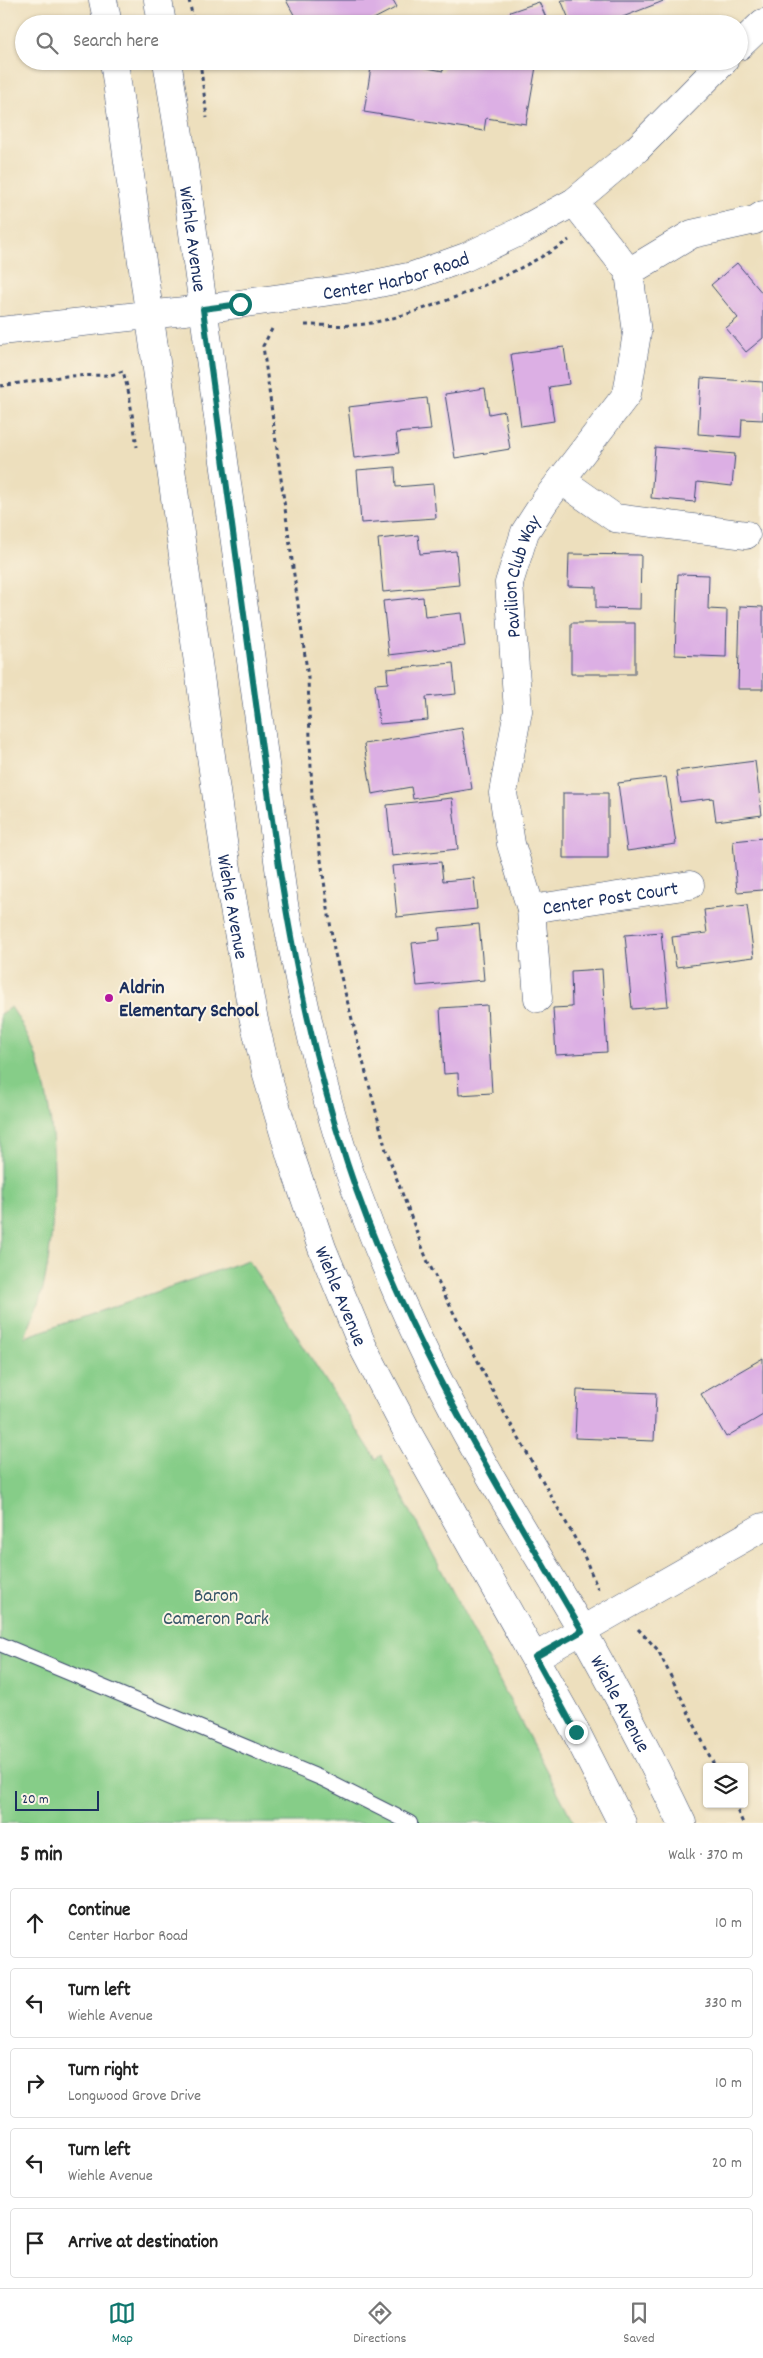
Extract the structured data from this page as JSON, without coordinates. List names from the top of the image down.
{
  "streets": {
    "main road": [
      "Wiehle Avenue",
      "Center Harbor Road",
      "Pavilion Club Way",
      "Center Post Court"
    ]
  },
  "crossings": [
    ["Wiehle Avenue", "Center Harbor Road"],
    ["Pavilion Club Way", "Center Post Court"]
  ],
  "parks": ["Baron Cameron Park"],
  "places": ["Aldrin Elementary School"],
  "scale_bar": "20 m",
  "page": {
    "search": "Search here",
    "scale": "20 m",
    "heading": ["5 min", "Walk · 370 m"],
    "list": [
      ["Continue", "Center Harbor Road", "10 m"],
      ["Turn left", "Wiehle Avenue", "330 m"],
      ["Turn right", "Longwood Grove Drive", "10 m"],
      ["Turn left", "Wiehle Avenue", "20 m"],
      "Arrive at destination"
    ],
    "nav": ["Map", "Directions", "Saved"]
  }
}
